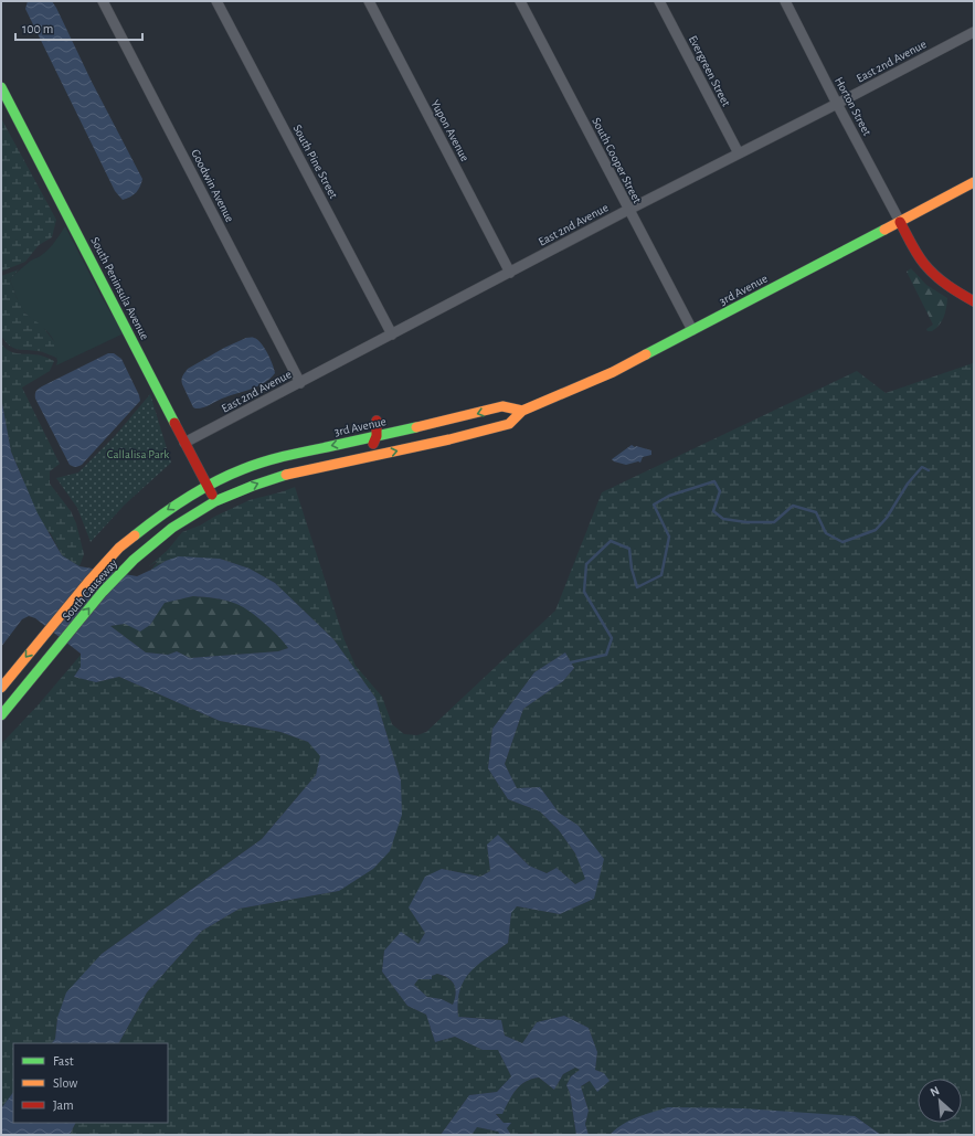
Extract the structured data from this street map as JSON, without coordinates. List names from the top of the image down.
{
  "streets": {
    "main road": ["South Peninsula Avenue", "3rd Avenue", "South Causeway"],
    "street": [
      "East 2nd Avenue",
      "Evergreen Street",
      "Horton Street",
      "Yupon Avenue",
      "South Cooper Street",
      "South Pine Street",
      "Goodwin Avenue"
    ]
  },
  "crossings": [
    ["East 2nd Avenue", "Evergreen Street"],
    ["East 2nd Avenue", "Horton Street"],
    ["East 2nd Avenue", "Yupon Avenue"],
    ["East 2nd Avenue", "South Cooper Street"],
    ["East 2nd Avenue", "South Pine Street"],
    ["East 2nd Avenue", "Goodwin Avenue"],
    ["East 2nd Avenue", "South Peninsula Avenue"],
    ["Horton Street", "3rd Avenue"],
    ["South Cooper Street", "3rd Avenue"],
    ["South Peninsula Avenue", "3rd Avenue"],
    ["South Peninsula Avenue", "South Causeway"],
    ["3rd Avenue", "South Causeway"]
  ],
  "parks": ["Callalisa Park"],
  "legend": ["Fast", "Slow", "Jam"],
  "scale_bar": "100 m",
  "north": "top left"
}
